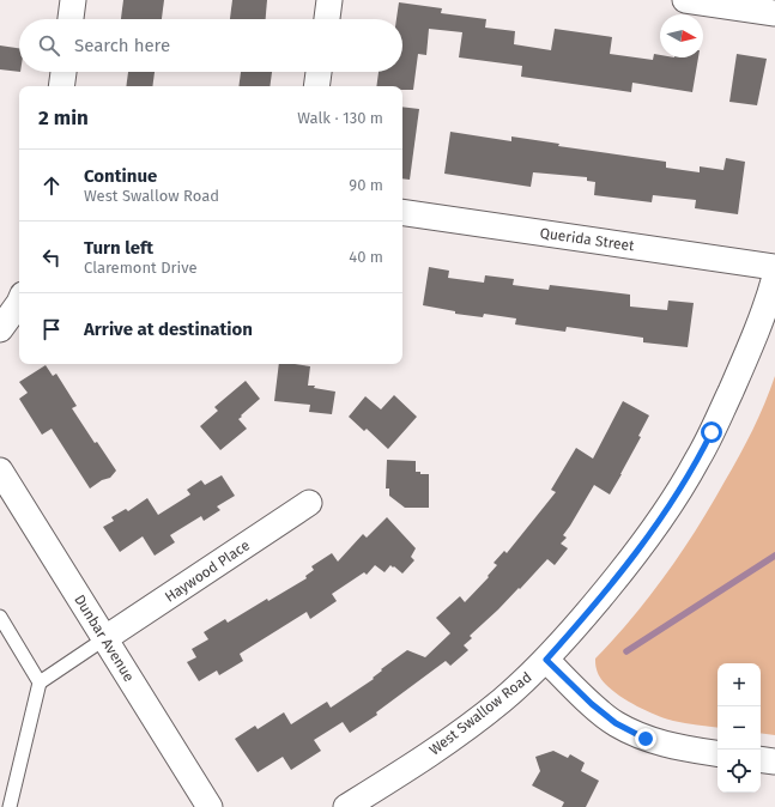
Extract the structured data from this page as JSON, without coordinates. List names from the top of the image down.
{
  "streets": {
    "street": [
      "Querida Street",
      "Haywood Place",
      "Dunbar Avenue",
      "West Swallow Road"
    ]
  },
  "crossings": [
    ["Haywood Place", "Dunbar Avenue"]
  ],
  "north": "right",
  "page": {
    "search": "Search here",
    "heading": ["2 min", "Walk · 130 m"],
    "list": [
      ["Continue", "West Swallow Road", "90 m"],
      ["Turn left", "Claremont Drive", "40 m"],
      "Arrive at destination"
    ],
    "map_buttons": ["+", "−"]
  }
}
